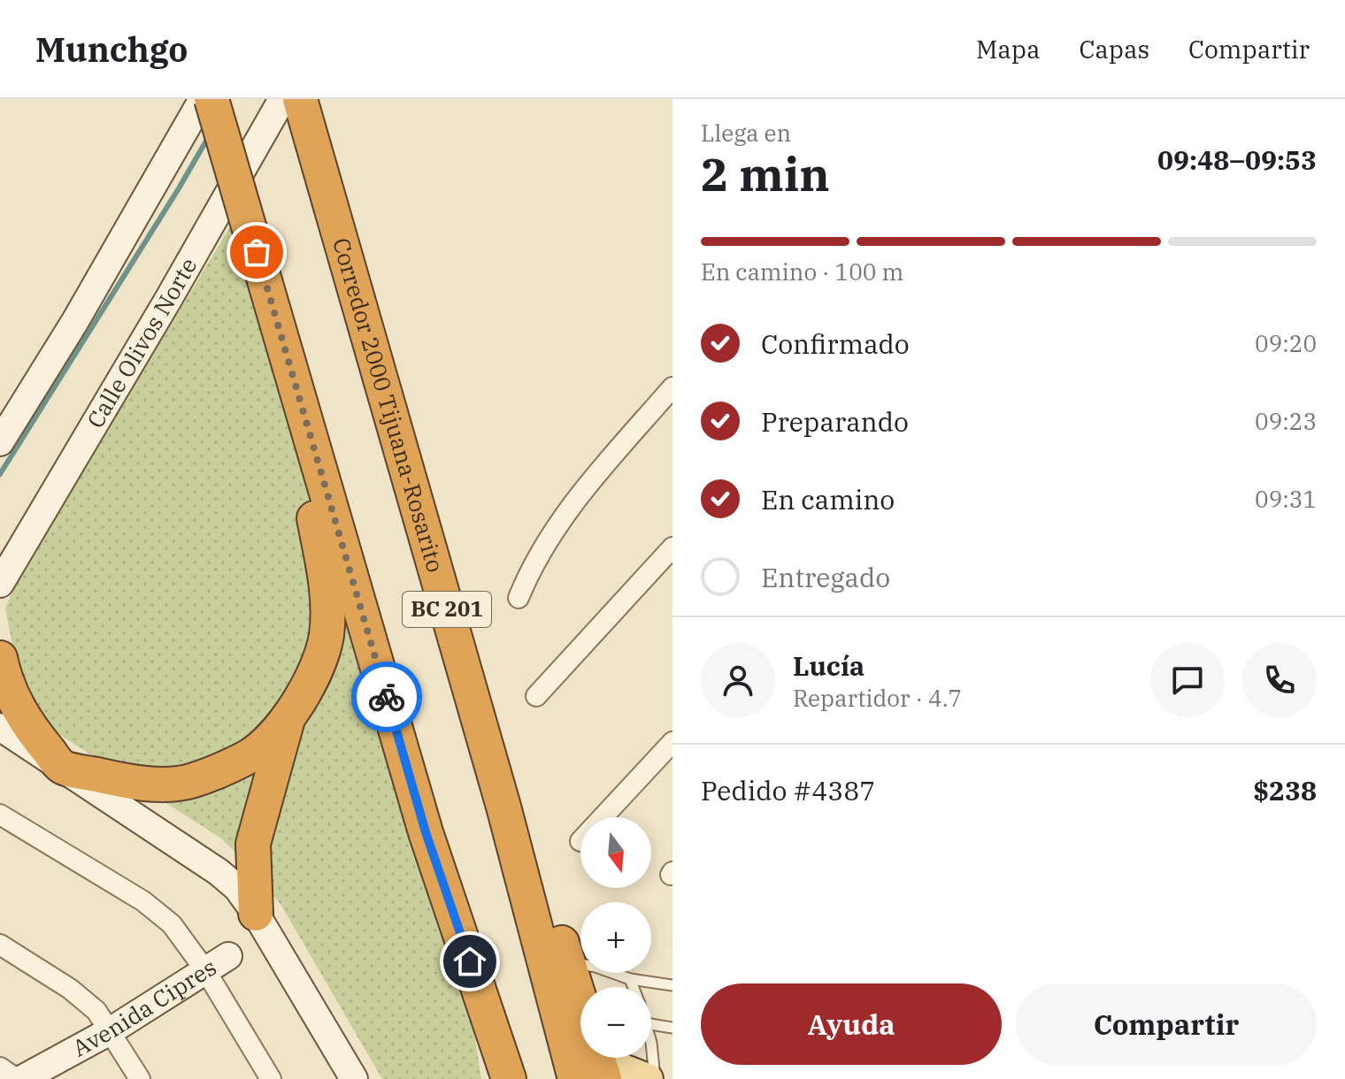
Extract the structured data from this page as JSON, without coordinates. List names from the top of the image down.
{
  "streets": {
    "highway": ["Corredor 2000 Tijuana-Rosarito", "BC 201"],
    "main road": ["Calle Olivos Norte", "Avenida Cipres"]
  },
  "north": "bottom",
  "page": {
    "header": "Munchgo",
    "nav": ["Mapa", "Capas", "Compartir"],
    "heading": ["2 min", "Llega en", "09:48–09:53"],
    "panel": [
      "Lucía",
      "Repartidor · 4.7",
      "Pedido #4387",
      "$238"
    ],
    "bar": "En camino · 100 m",
    "list": [
      ["Confirmado", "09:20"],
      ["Preparando", "09:23"],
      ["En camino", "09:31"],
      "Entregado"
    ],
    "map_buttons": ["+", "−"],
    "buttons": ["Ayuda", "Compartir"]
  }
}
